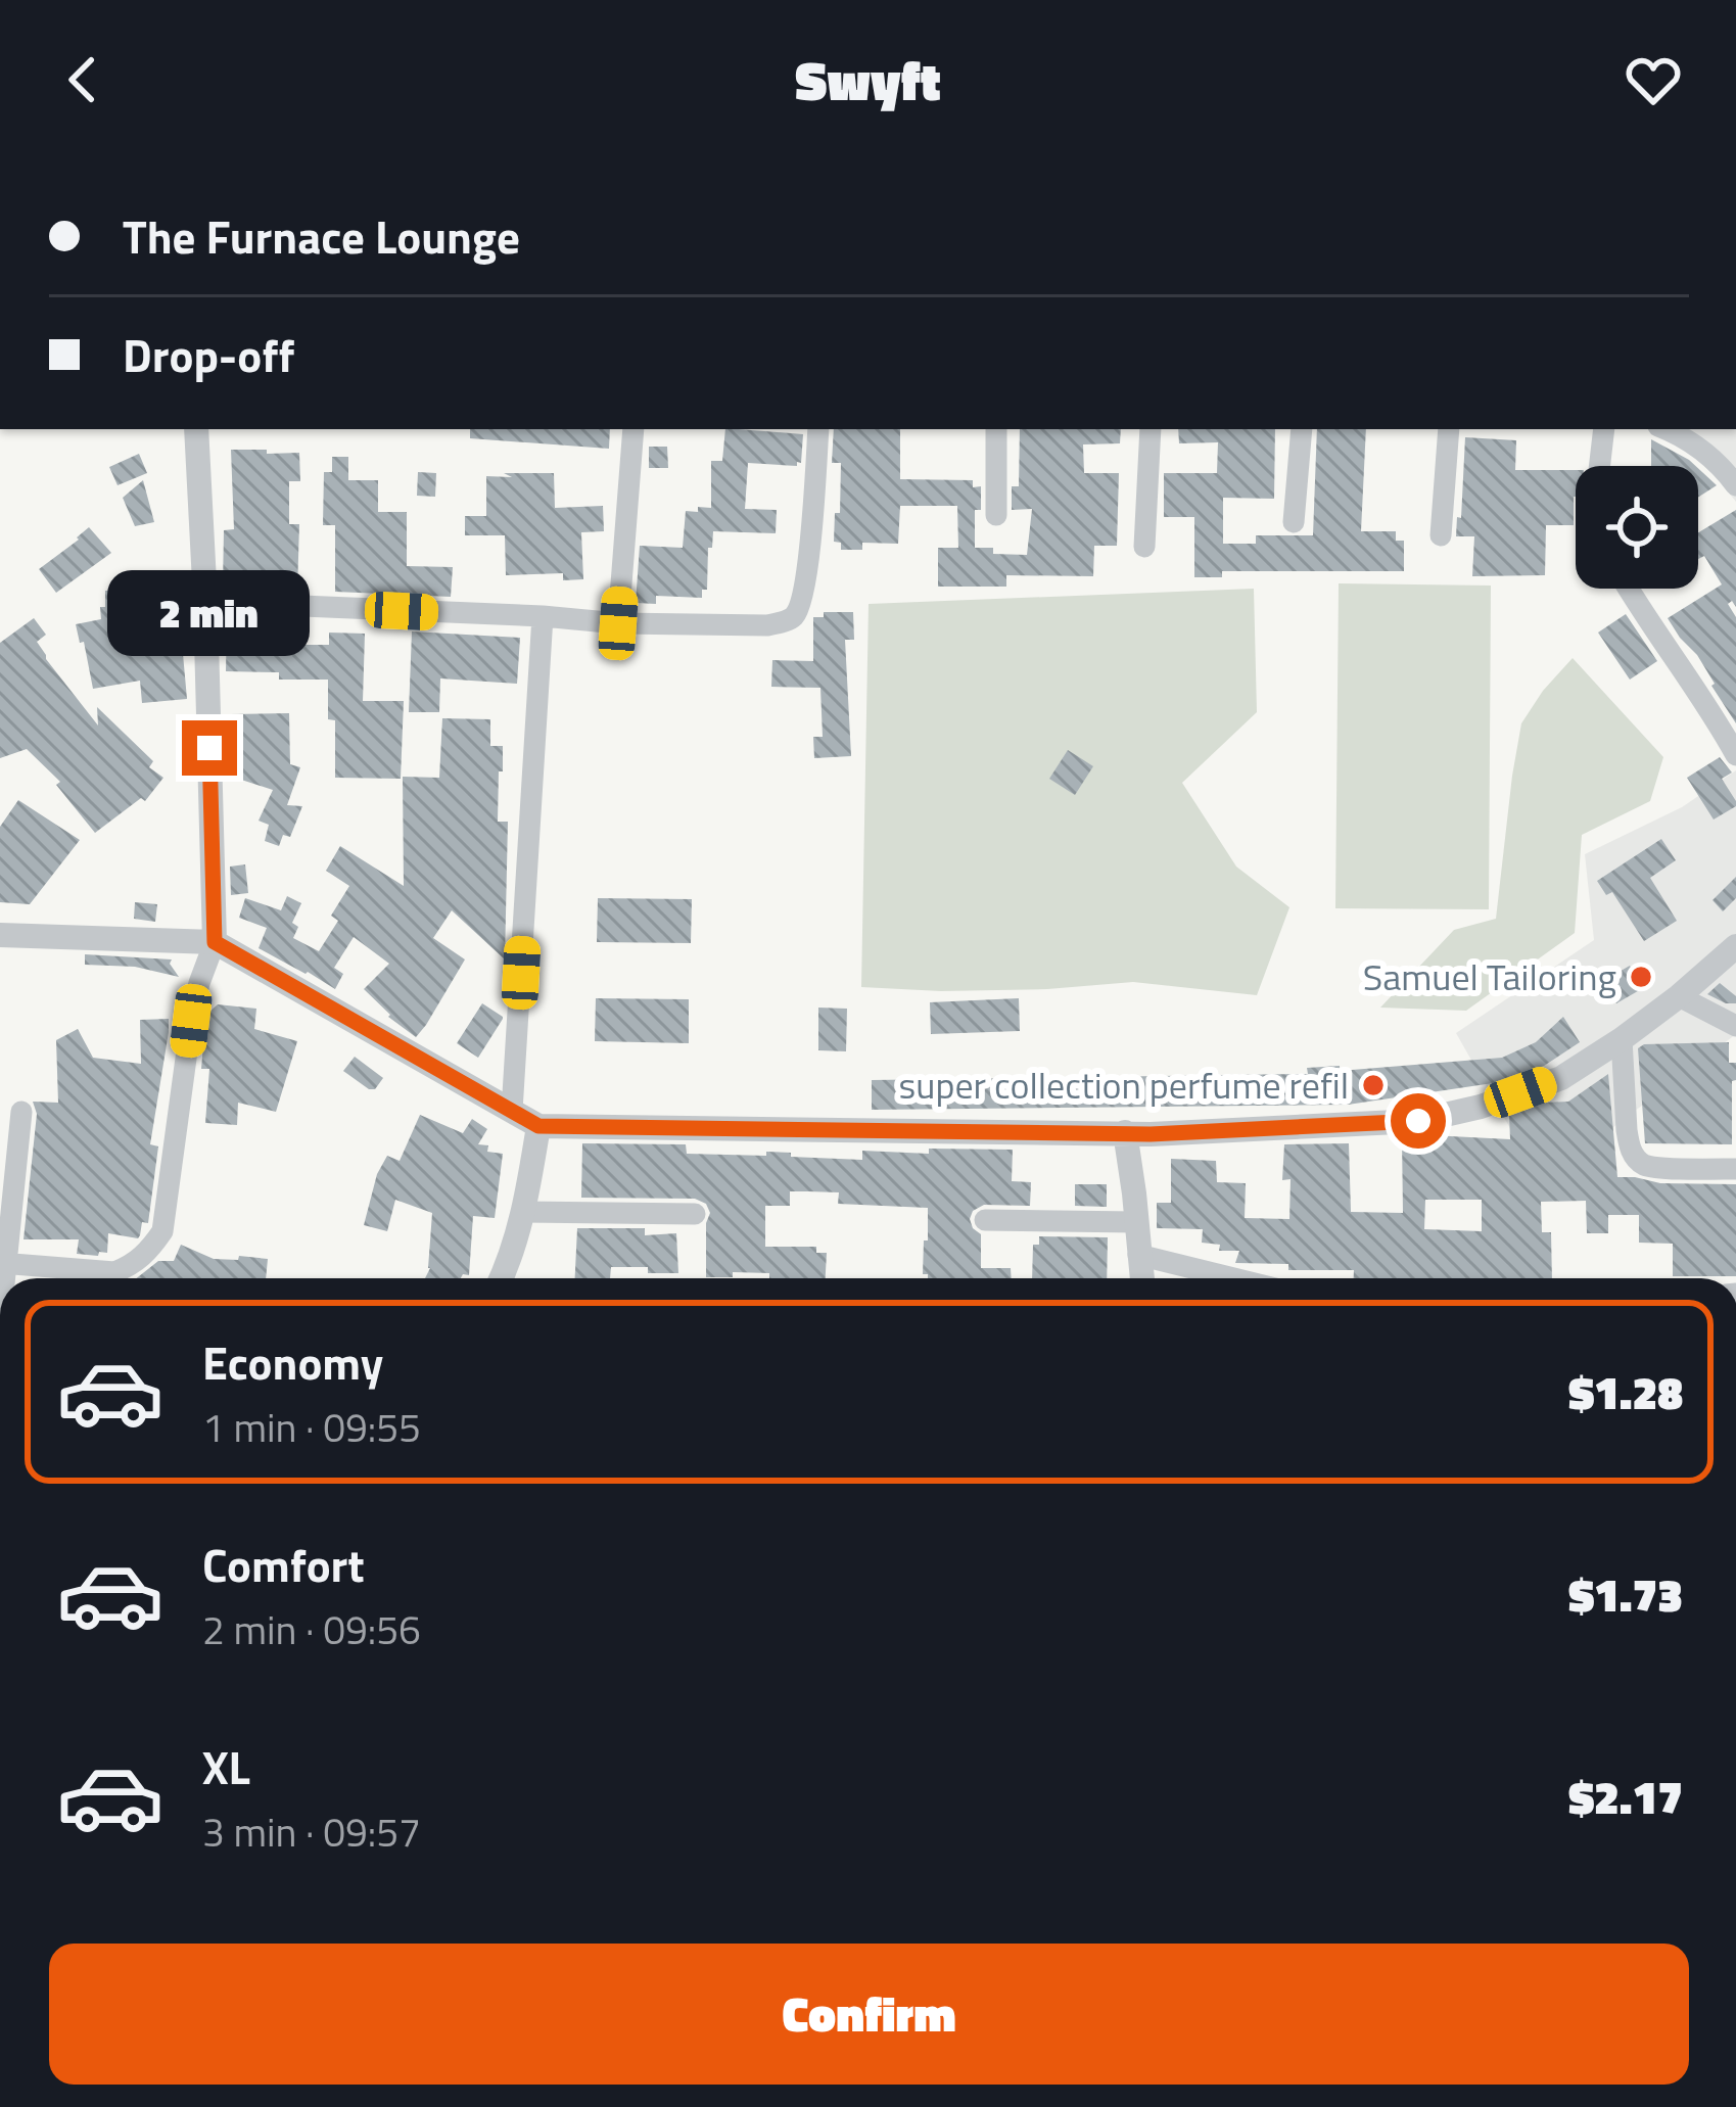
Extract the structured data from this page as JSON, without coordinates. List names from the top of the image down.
{
  "places": ["Samuel Tailoring", "super collection perfume refil"],
  "page": {
    "header": "Swyft",
    "banner": ["The Furnace Lounge", "Drop-off"],
    "bubble": "2 min",
    "list": [
      {
        "name": "Economy",
        "note": "1 min · 09:55",
        "value": "$1.28"
      },
      {
        "name": "Comfort",
        "note": "2 min · 09:56",
        "value": "$1.73"
      },
      {
        "name": "XL",
        "note": "3 min · 09:57",
        "value": "$2.17"
      }
    ],
    "buttons": "Confirm"
  }
}
